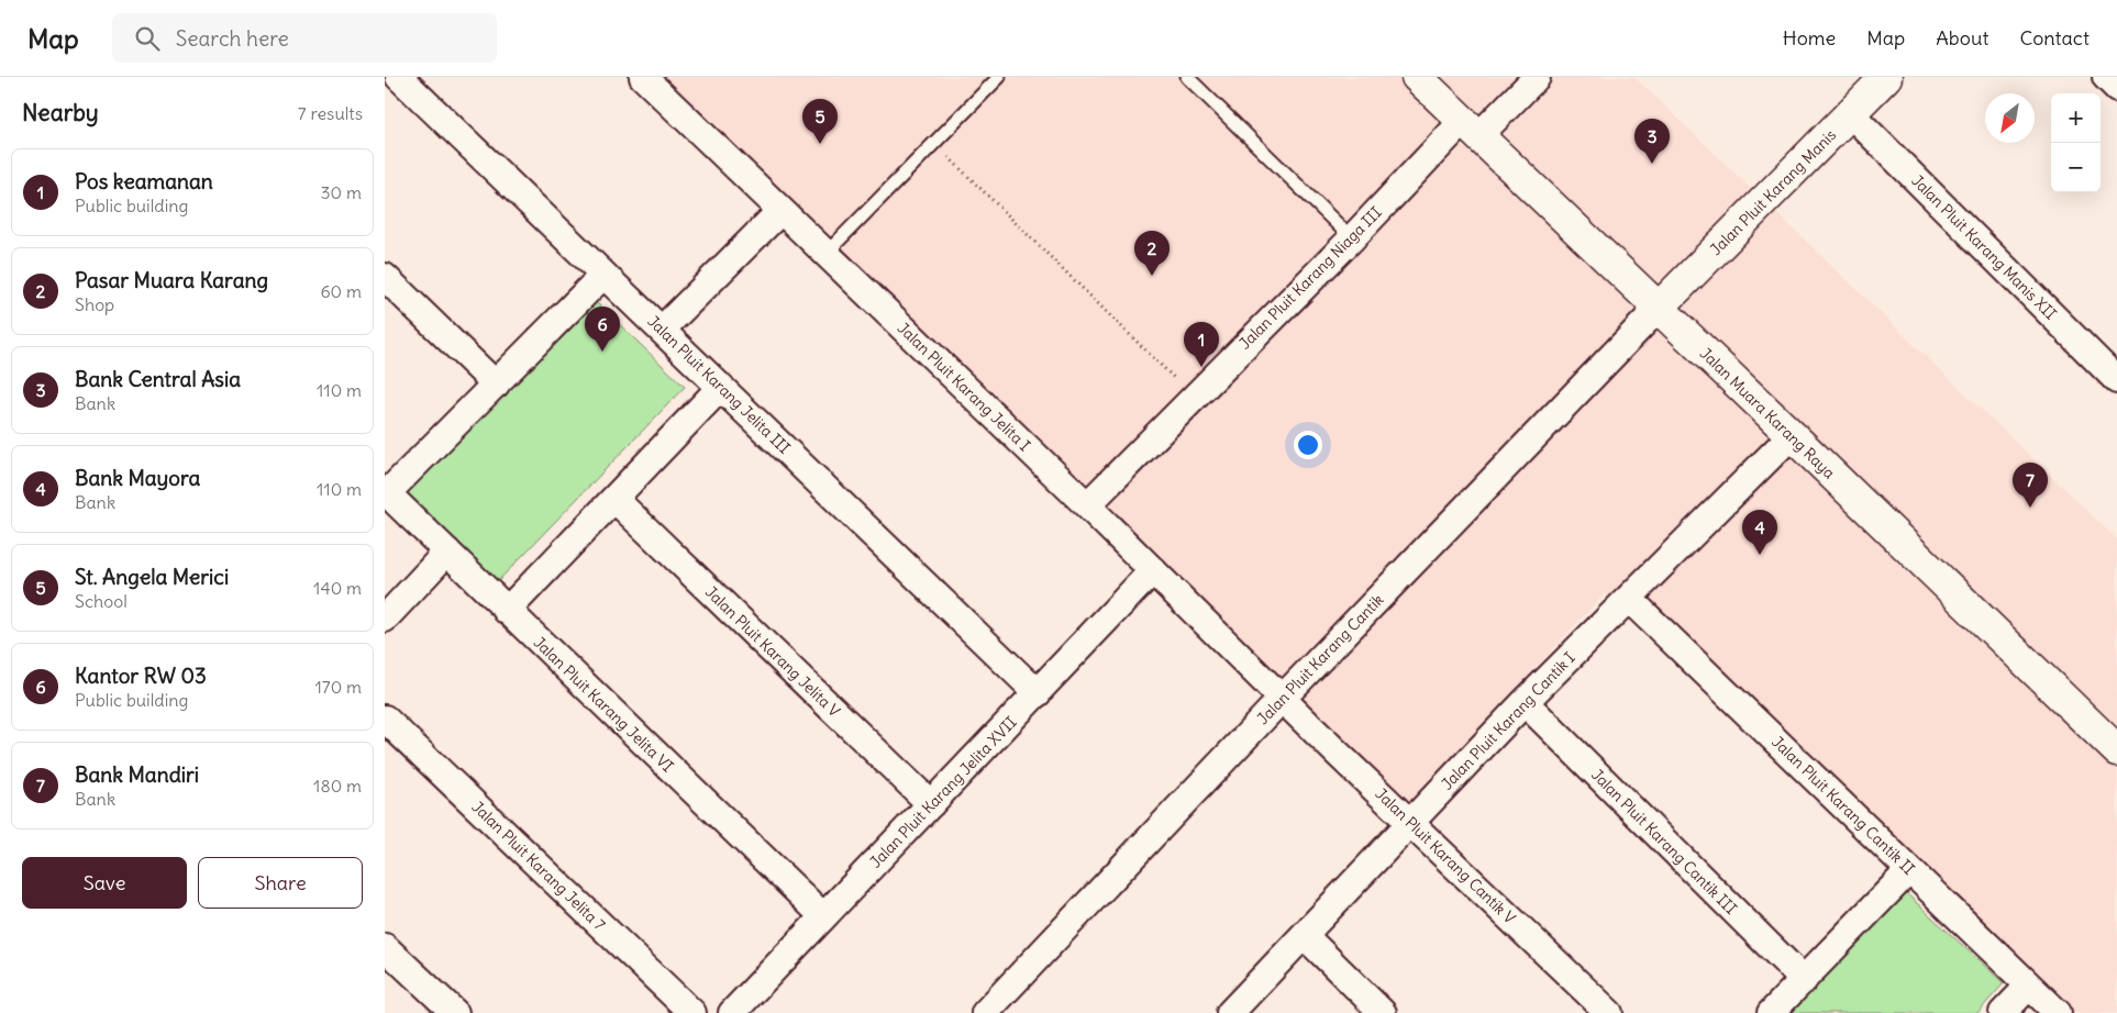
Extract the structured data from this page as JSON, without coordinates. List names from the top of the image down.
{
  "streets": {
    "street": [
      "Jalan Pluit Karang Manis",
      "Jalan Pluit Karang Manis XII",
      "Jalan Pluit Karang Niaga III",
      "Jalan Pluit Karang Jelita III",
      "Jalan Pluit Karang Jelita I",
      "Jalan Muara Karang Raya",
      "Jalan Pluit Karang Jelita V",
      "Jalan Pluit Karang Cantik",
      "Jalan Pluit Karang Jelita VI",
      "Jalan Pluit Karang Cantik I",
      "Jalan Pluit Karang Jelita XVII",
      "Jalan Pluit Karang Cantik II",
      "Jalan Pluit Karang Cantik III",
      "Jalan Pluit Karang Cantik V",
      "Jalan Pluit Karang Jelita 7"
    ]
  },
  "crossings": [
    ["Jalan Pluit Karang Manis", "Jalan Pluit Karang Manis XII"],
    ["Jalan Pluit Karang Manis", "Jalan Muara Karang Raya"],
    ["Jalan Pluit Karang Manis", "Jalan Pluit Karang Cantik"],
    ["Jalan Pluit Karang Niaga III", "Jalan Pluit Karang Jelita I"],
    ["Jalan Pluit Karang Niaga III", "Jalan Muara Karang Raya"],
    ["Jalan Pluit Karang Jelita III", "Jalan Pluit Karang Jelita XVII"],
    ["Jalan Pluit Karang Jelita I", "Jalan Pluit Karang Cantik"],
    ["Jalan Pluit Karang Jelita I", "Jalan Pluit Karang Jelita XVII"],
    ["Jalan Pluit Karang Jelita I", "Jalan Pluit Karang Cantik V"],
    ["Jalan Muara Karang Raya", "Jalan Pluit Karang Cantik"],
    ["Jalan Muara Karang Raya", "Jalan Pluit Karang Cantik I"],
    ["Jalan Pluit Karang Jelita V", "Jalan Pluit Karang Jelita XVII"],
    ["Jalan Pluit Karang Cantik", "Jalan Pluit Karang Cantik V"],
    ["Jalan Pluit Karang Jelita VI", "Jalan Pluit Karang Jelita XVII"],
    ["Jalan Pluit Karang Cantik I", "Jalan Pluit Karang Cantik II"],
    ["Jalan Pluit Karang Cantik I", "Jalan Pluit Karang Cantik III"],
    ["Jalan Pluit Karang Cantik I", "Jalan Pluit Karang Cantik V"]
  ],
  "north": "bottom left",
  "page": {
    "header": "Map",
    "search": "Search here",
    "nav": [
      "Home",
      "Map",
      "About",
      "Contact"
    ],
    "heading": ["Nearby", "7 results"],
    "map_buttons": ["+", "−"],
    "pins": [
      "5",
      "3",
      "2",
      "6",
      "1",
      "7",
      "4"
    ],
    "list": [
      {
        "mark": "1",
        "name": "Pos keamanan",
        "note": "Public building",
        "value": "30 m"
      },
      {
        "mark": "2",
        "name": "Pasar Muara Karang",
        "note": "Shop",
        "value": "60 m"
      },
      {
        "mark": "3",
        "name": "Bank Central Asia",
        "note": "Bank",
        "value": "110 m"
      },
      {
        "mark": "4",
        "name": "Bank Mayora",
        "note": "Bank",
        "value": "110 m"
      },
      {
        "mark": "5",
        "name": "St. Angela Merici",
        "note": "School",
        "value": "140 m"
      },
      {
        "mark": "6",
        "name": "Kantor RW 03",
        "note": "Public building",
        "value": "170 m"
      },
      {
        "mark": "7",
        "name": "Bank Mandiri",
        "note": "Bank",
        "value": "180 m"
      }
    ],
    "buttons": ["Save", "Share"]
  }
}
